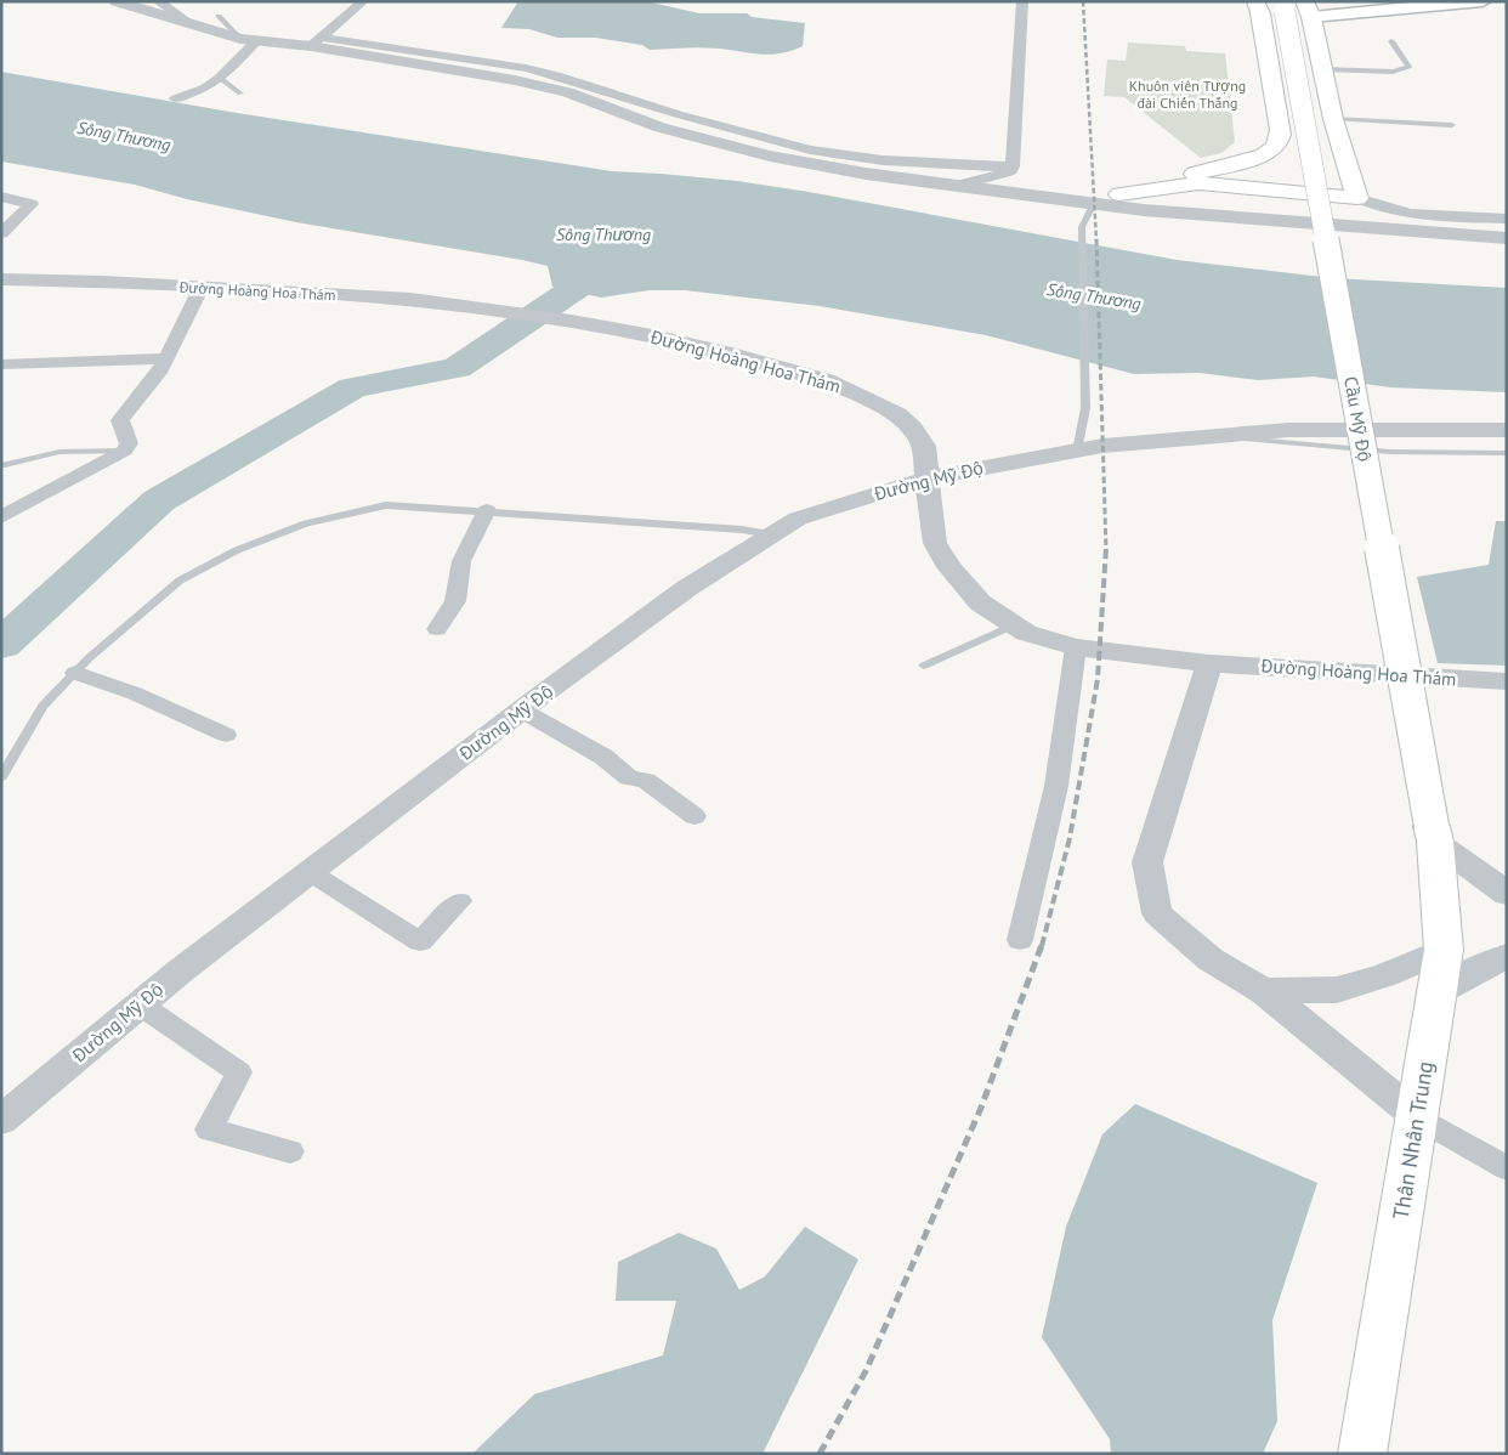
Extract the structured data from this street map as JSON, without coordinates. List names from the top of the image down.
{
  "streets": {
    "main road": ["Cầu Mỹ Độ", "Thân Nhân Trung"],
    "street": ["Đường Hoàng Hoa Thám", "Đường Mỹ Độ"]
  },
  "crossings": [
    ["Đường Hoàng Hoa Thám", "Đường Mỹ Độ"],
    ["Cầu Mỹ Độ", "Thân Nhân Trung"]
  ],
  "water": ["Sông Thương"],
  "parks": ["Khuôn viên Tượng đài Chiến Thắng"]
}
